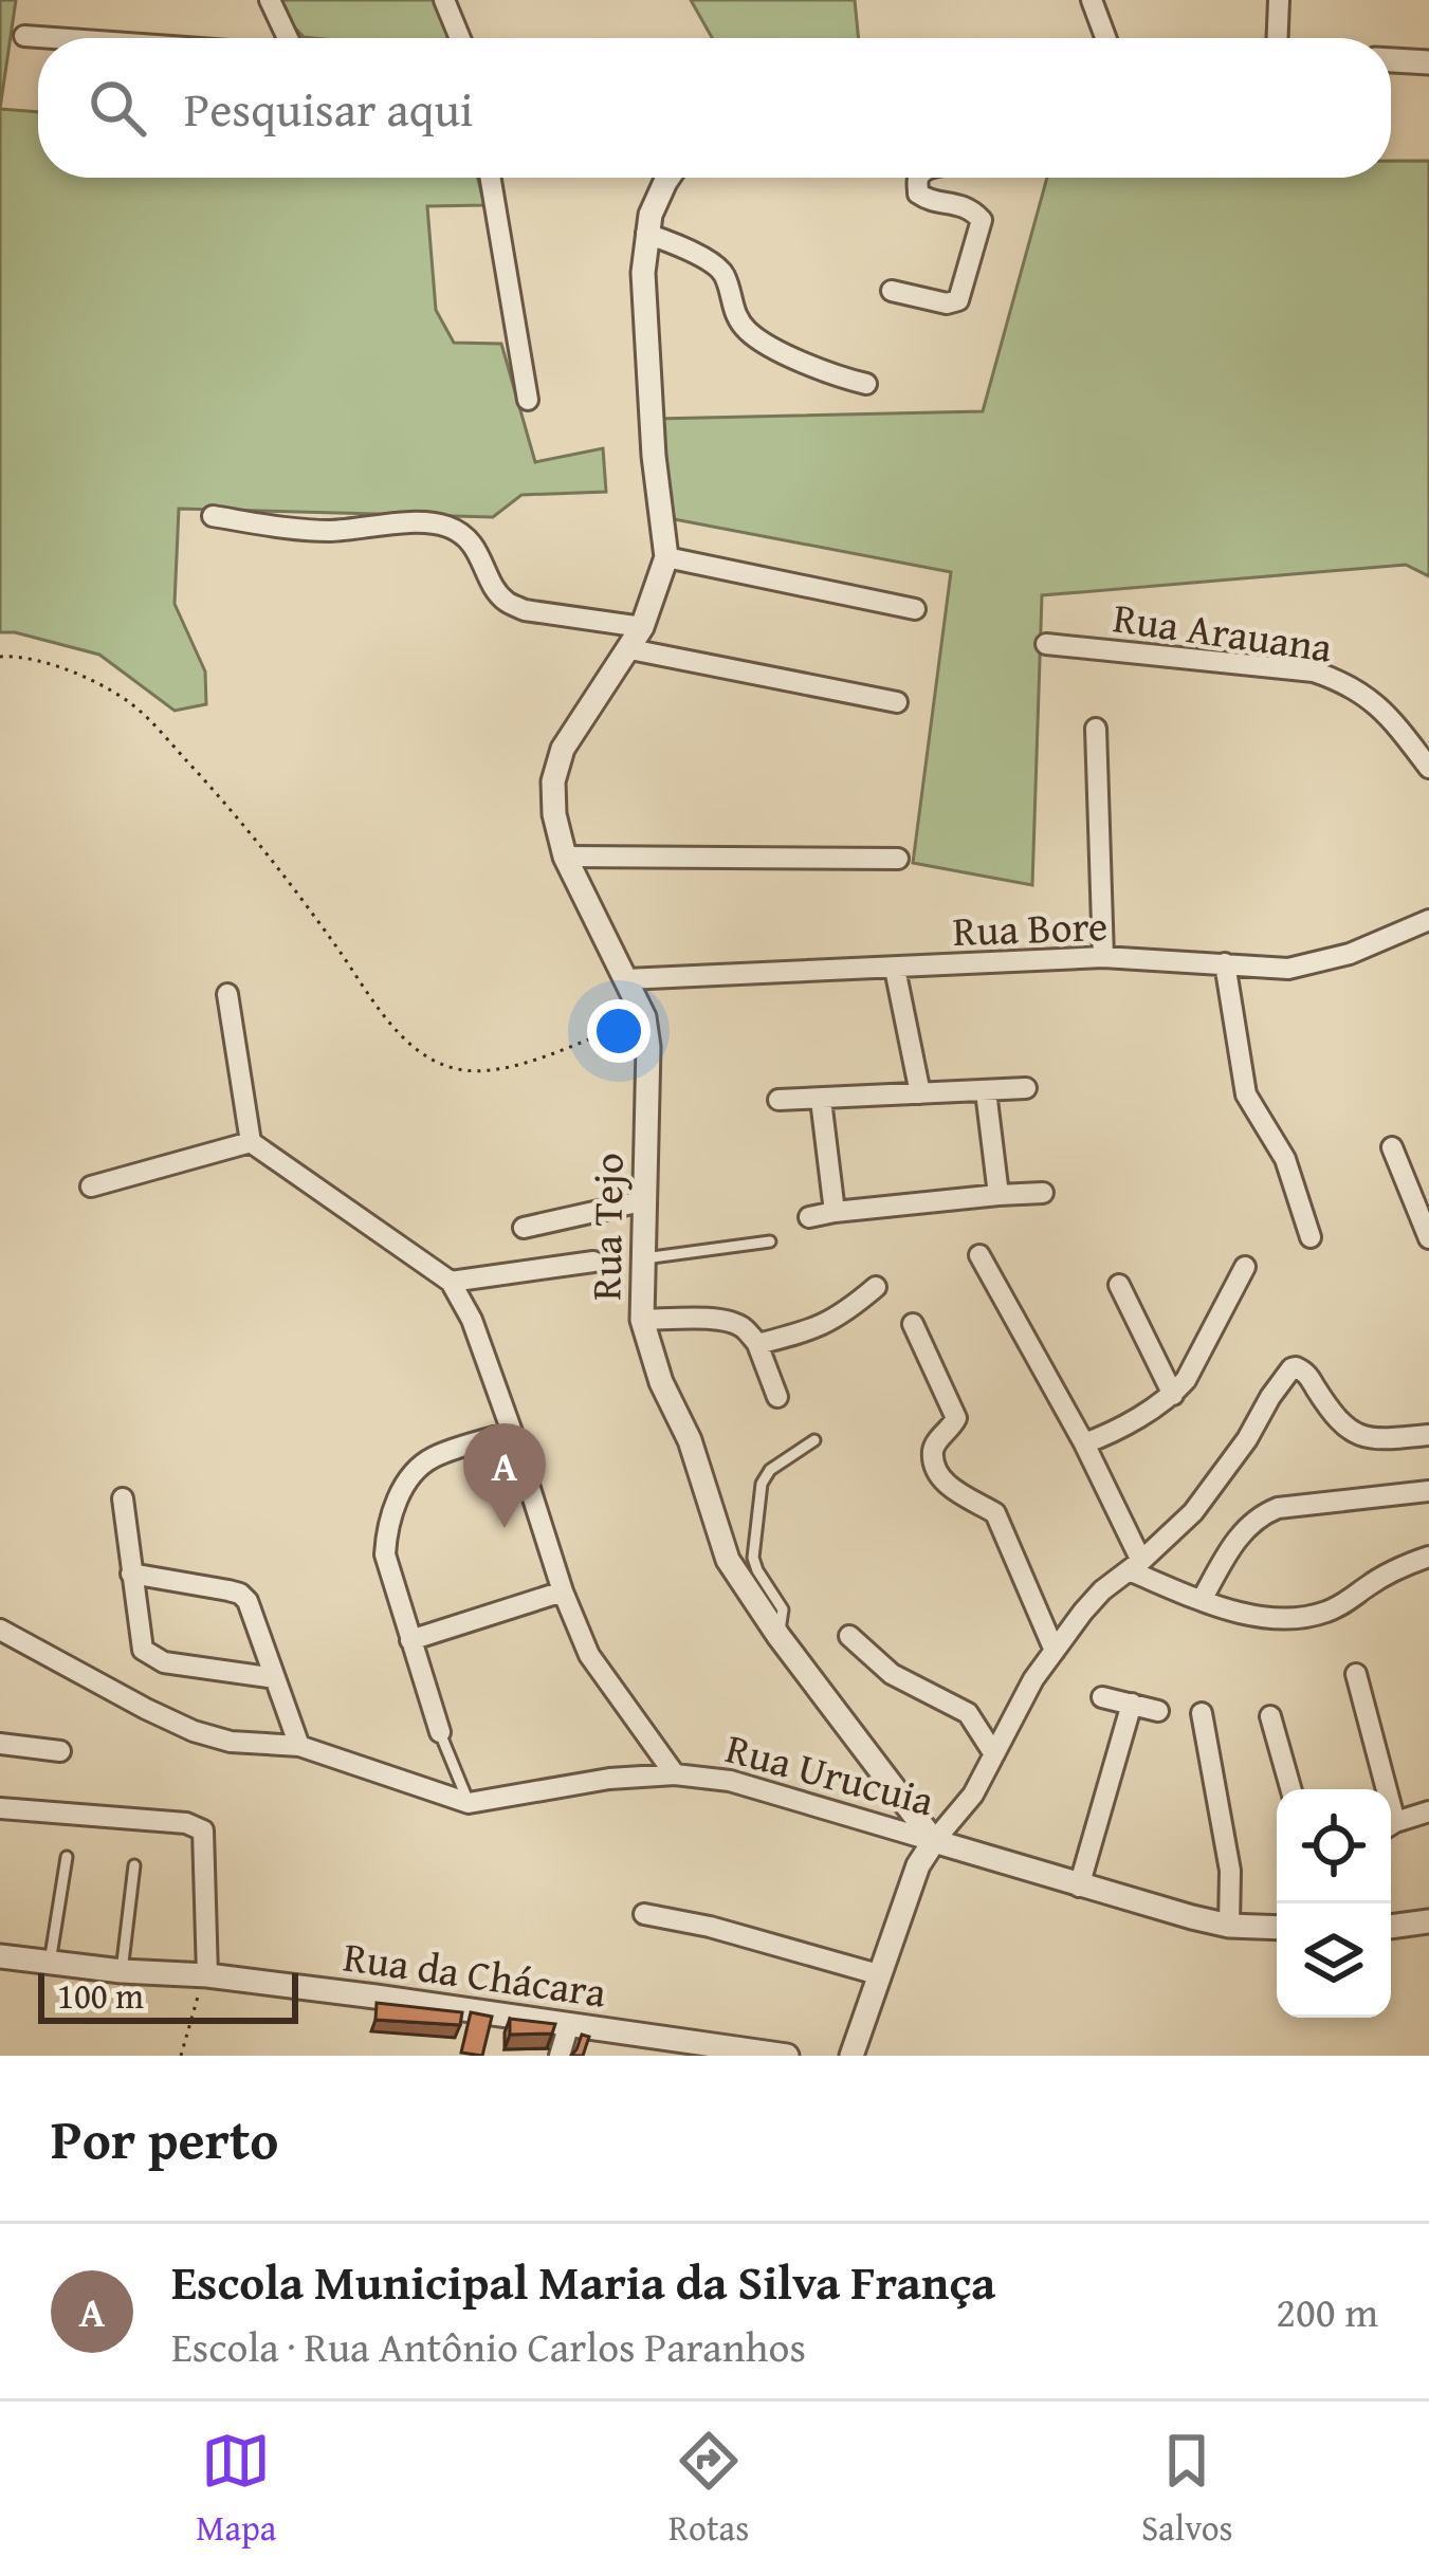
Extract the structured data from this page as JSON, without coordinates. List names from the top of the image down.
{
  "streets": {
    "street": [
      "Rua Arauana",
      "Rua Bore",
      "Rua Tejo",
      "Rua Urucuia",
      "Rua da Chácara"
    ]
  },
  "crossings": [
    ["Rua Bore", "Rua Tejo"],
    ["Rua Tejo", "Rua Urucuia"]
  ],
  "scale_bar": "100 m",
  "page": {
    "search": "Pesquisar aqui",
    "pins": "A",
    "scale": "100 m",
    "heading": "Por perto",
    "list": [
      {
        "mark": "A",
        "name": "Escola Municipal Maria da Silva França",
        "note": "Escola · Rua Antônio Carlos Paranhos",
        "value": "200 m"
      }
    ],
    "nav": ["Mapa", "Rotas", "Salvos"]
  }
}
